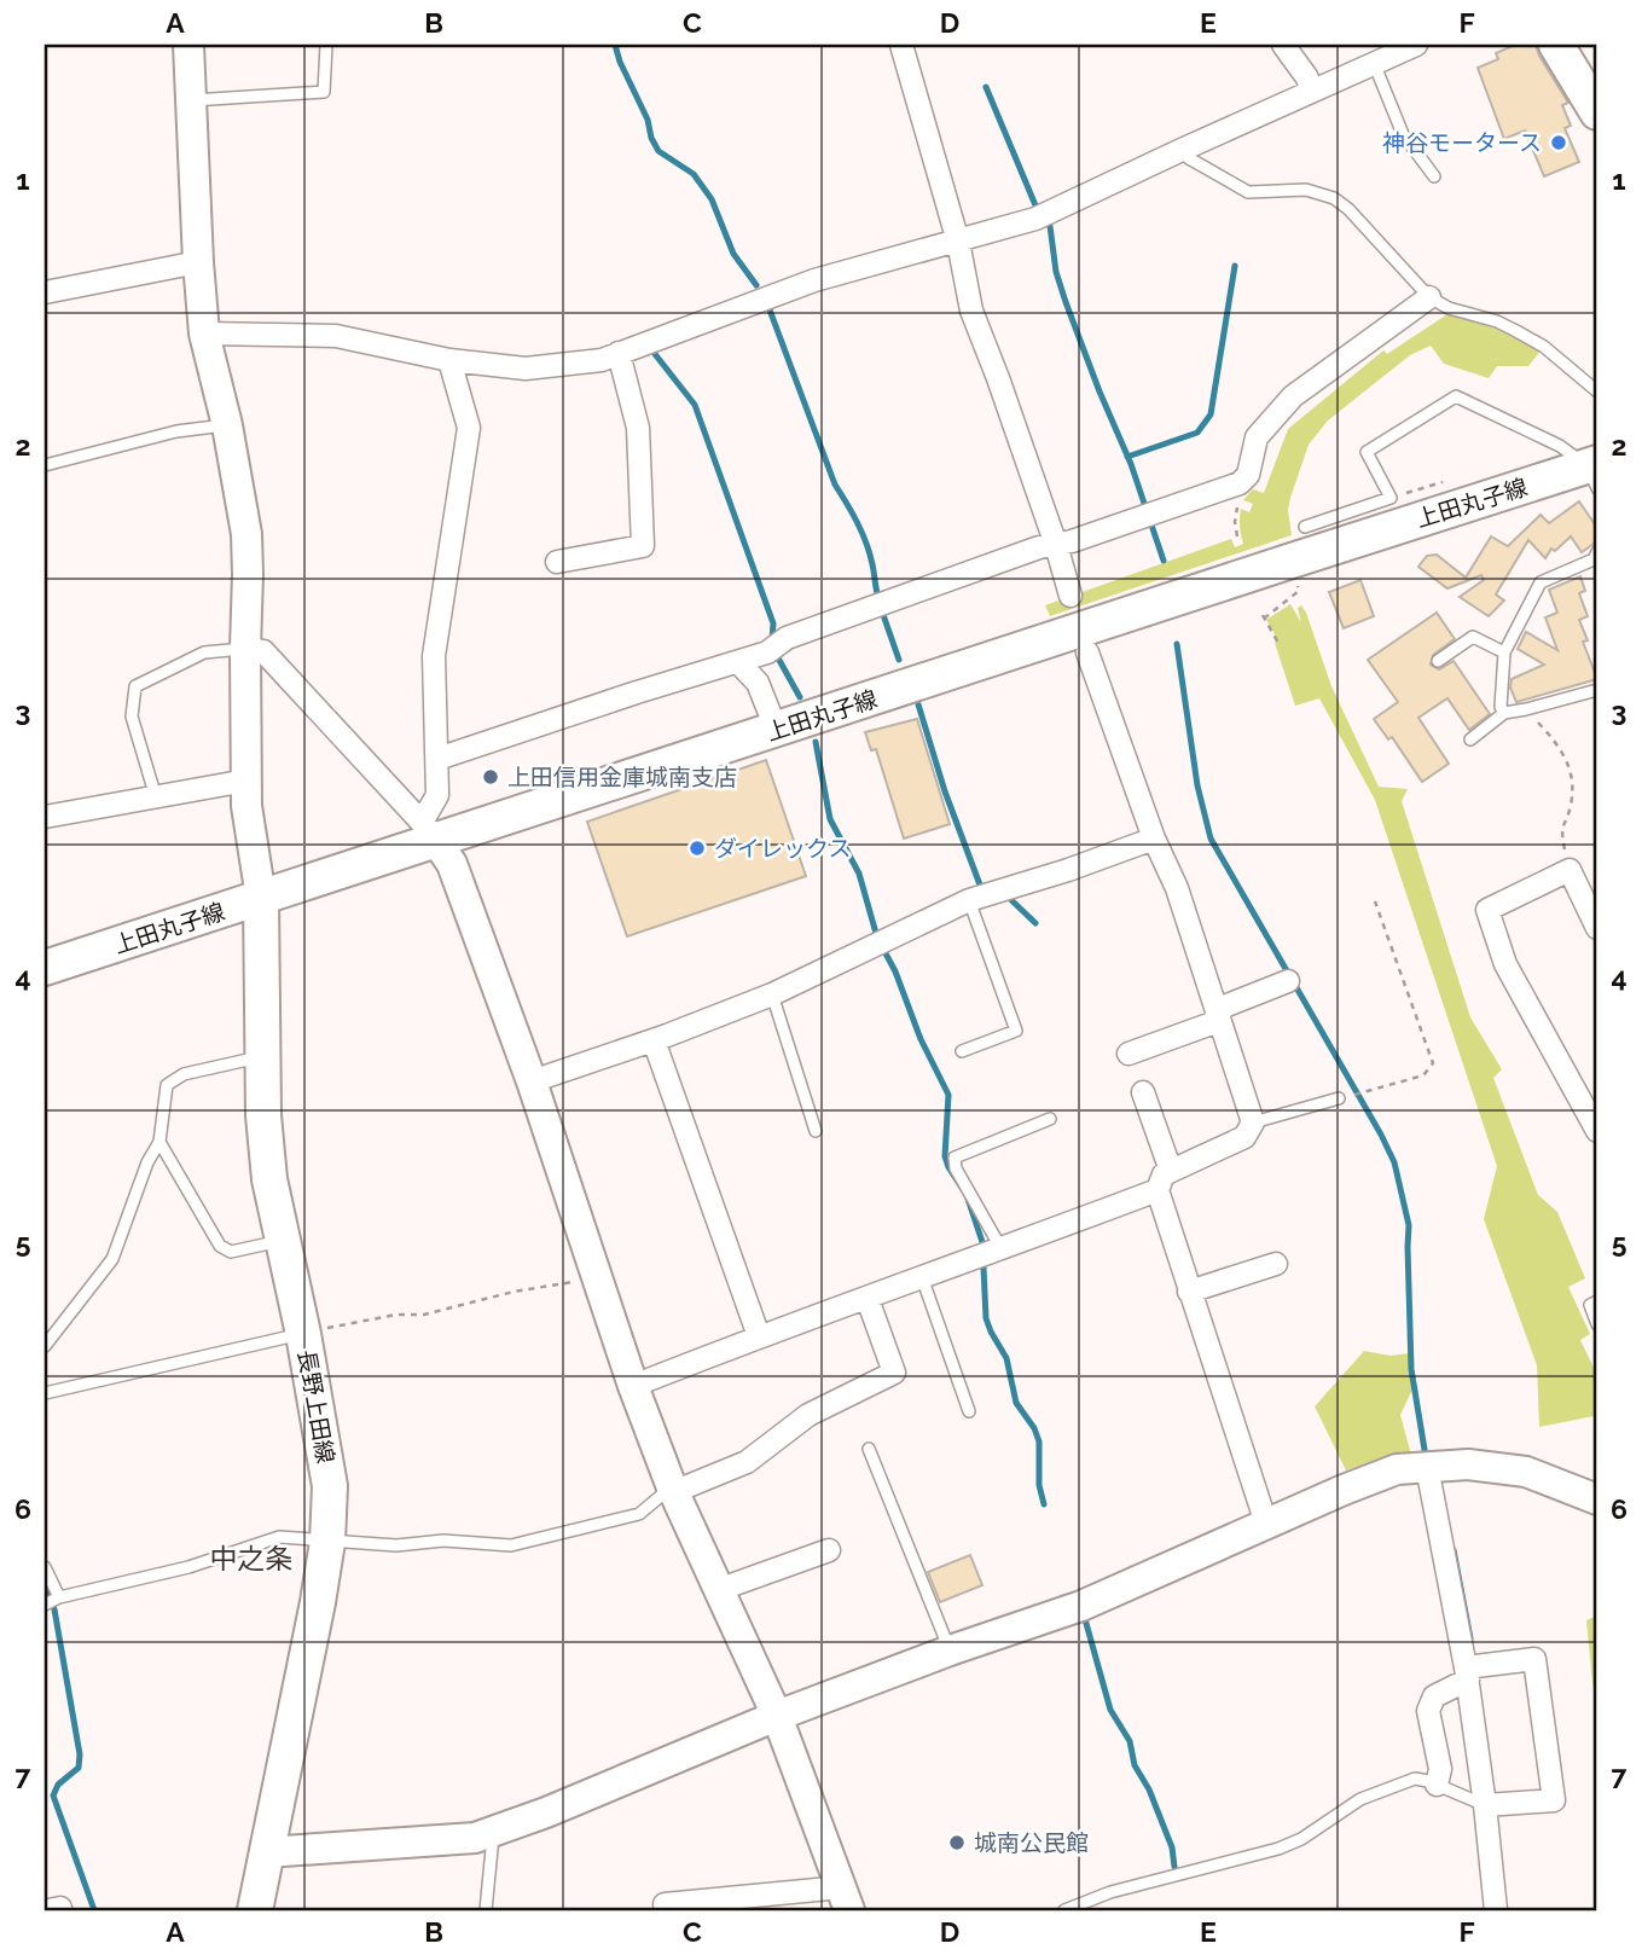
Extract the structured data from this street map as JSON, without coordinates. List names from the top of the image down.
{
  "streets": {
    "main road": ["上田丸子線", "長野上田線"]
  },
  "crossings": [
    ["上田丸子線", "長野上田線"]
  ],
  "districts": ["中之条"],
  "places": [
    "神谷モータース",
    "上田信用金庫城南支店",
    "ダイレックス",
    "城南公民館"
  ],
  "grid": {
    "columns": [
      "A",
      "B",
      "C",
      "D",
      "E",
      "F"
    ],
    "rows": [
      "1",
      "2",
      "3",
      "4",
      "5",
      "6",
      "7"
    ]
  }
}
